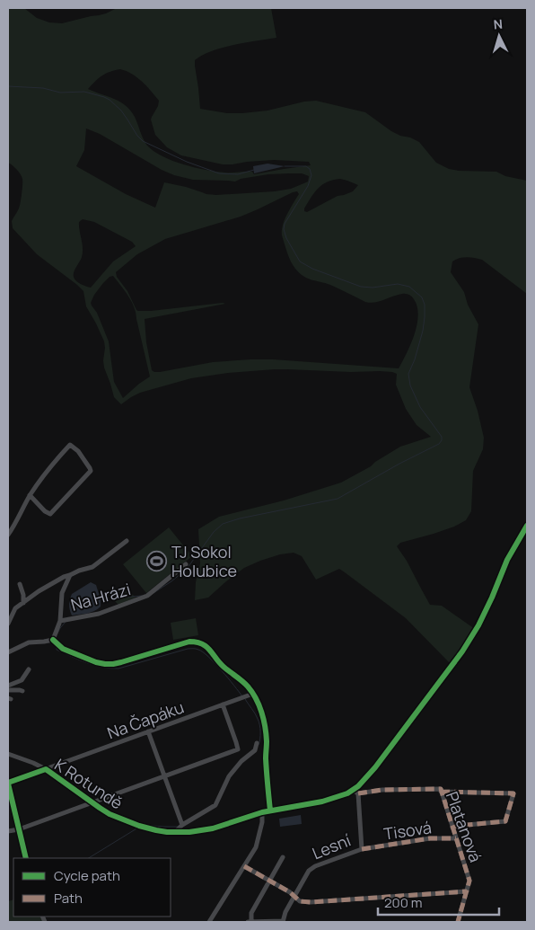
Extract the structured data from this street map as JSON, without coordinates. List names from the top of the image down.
{
  "streets": {
    "street": [
      "Na Hrázi",
      "Na Čapáku",
      "K Rotundě",
      "Platanová",
      "Tisová",
      "Lesní"
    ]
  },
  "crossings": [
    ["Na Čapáku", "K Rotundě"],
    ["Platanová", "Tisová"],
    ["Platanová", "Lesní"],
    ["Tisová", "Lesní"]
  ],
  "places": {
    "sports": ["TJ Sokol Holubice"]
  },
  "legend": ["Cycle path", "Path"],
  "scale_bar": "200 m",
  "north": "top"
}
